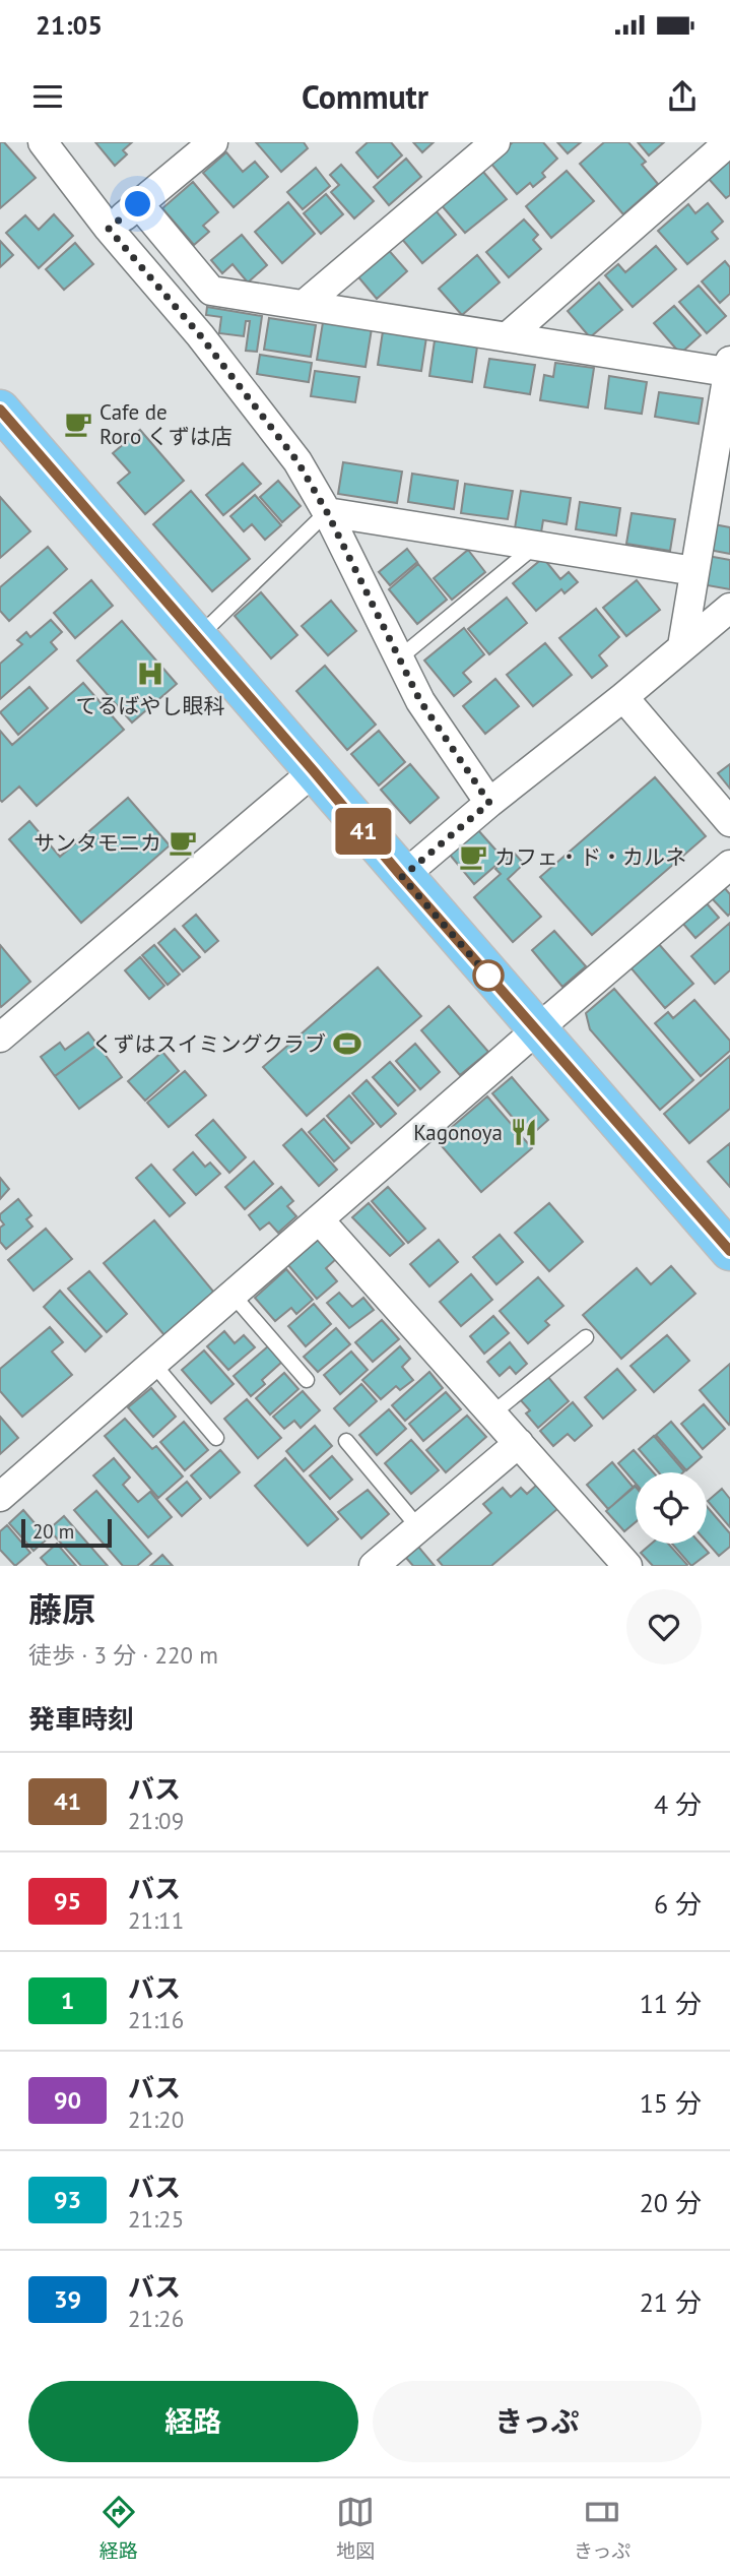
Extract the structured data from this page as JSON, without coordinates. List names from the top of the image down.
{
  "places": {
    "cafe": ["Cafe de Roro くずは店", "サンタモニカ", "カフェ・ド・カルネ"],
    "hospital": ["てるばやし眼科"],
    "sports": ["くずはスイミングクラブ"],
    "restaurant": ["Kagonoya"]
  },
  "lines": ["bus line 41"],
  "scale_bar": "20 m",
  "page": {
    "status": "21:05",
    "header": "Commutr",
    "on_map": "41",
    "scale": "20 m",
    "heading": [
      ["藤原", "徒歩 · 3 分 · 220 m"],
      "発車時刻"
    ],
    "list": [
      {
        "mark": "41",
        "name": "バス",
        "note": "21:09",
        "value": "4 分"
      },
      {
        "mark": "95",
        "name": "バス",
        "note": "21:11",
        "value": "6 分"
      },
      {
        "mark": "1",
        "name": "バス",
        "note": "21:16",
        "value": "11 分"
      },
      {
        "mark": "90",
        "name": "バス",
        "note": "21:20",
        "value": "15 分"
      },
      {
        "mark": "93",
        "name": "バス",
        "note": "21:25",
        "value": "20 分"
      },
      {
        "mark": "39",
        "name": "バス",
        "note": "21:26",
        "value": "21 分"
      }
    ],
    "buttons": ["経路", "きっぷ"],
    "tabs": ["経路", "地図", "きっぷ"]
  }
}
